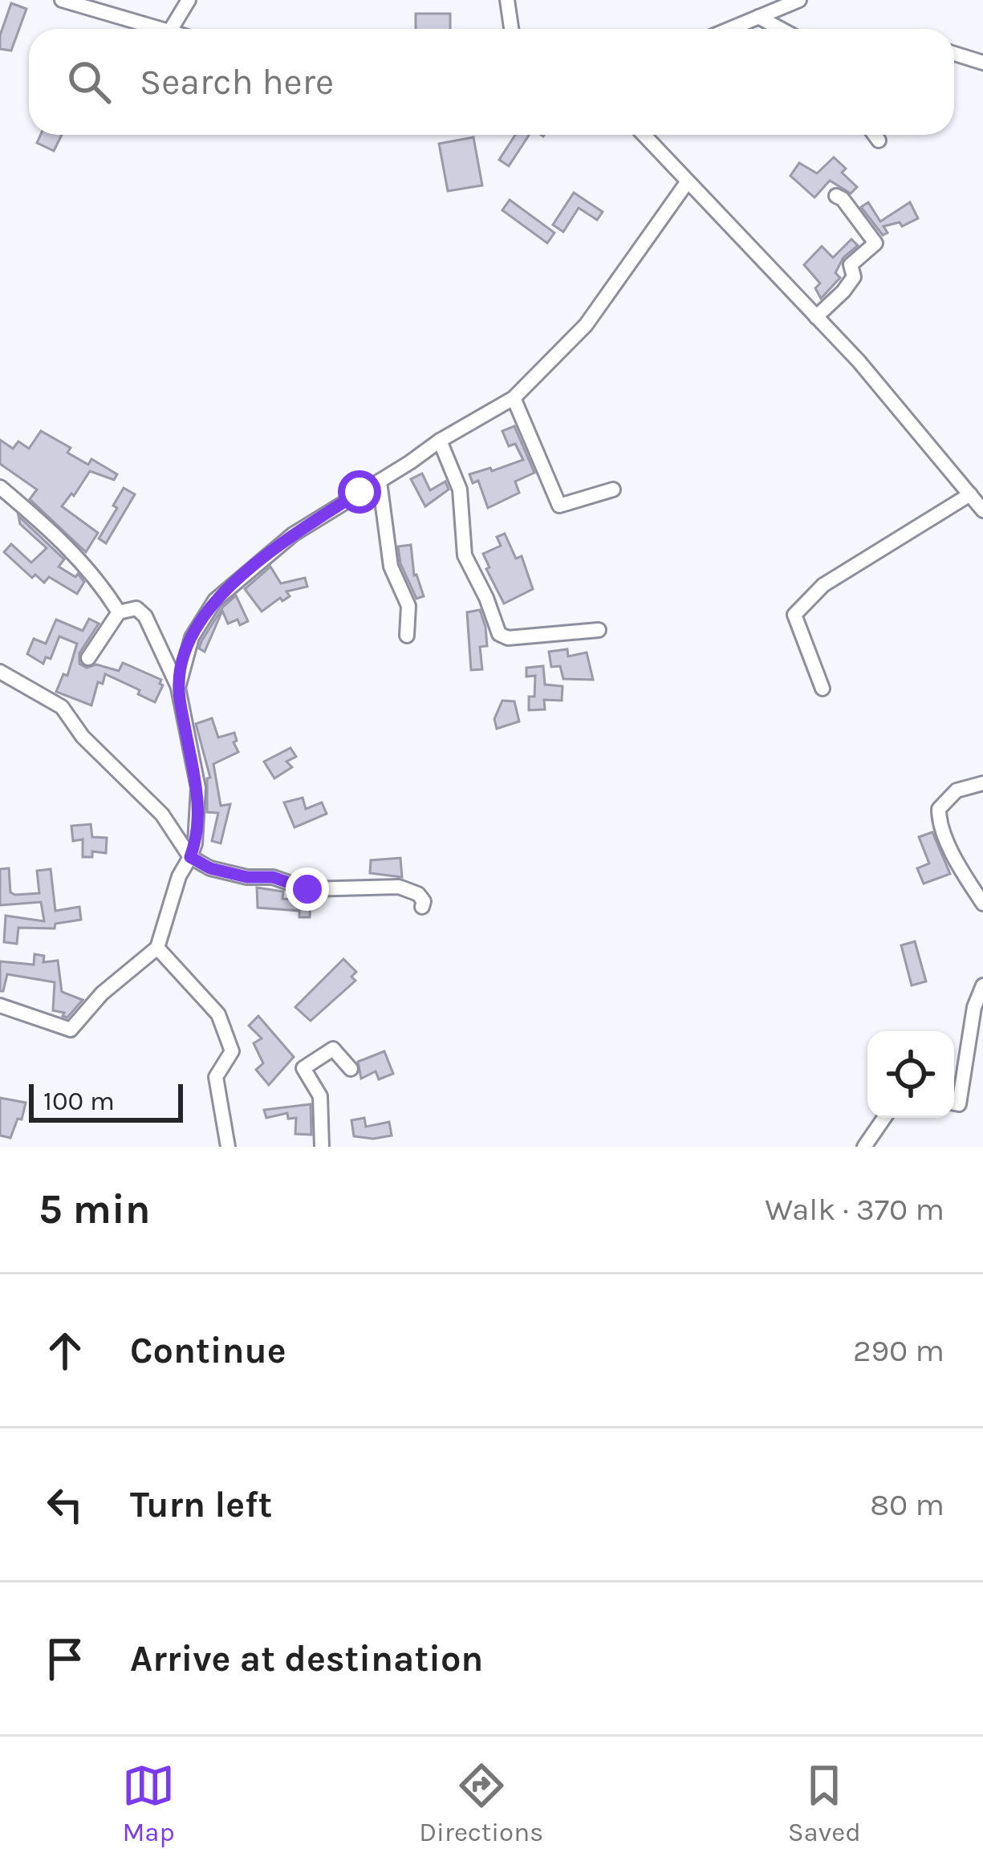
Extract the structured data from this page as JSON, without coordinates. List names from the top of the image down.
{
  "scale_bar": "100 m",
  "page": {
    "search": "Search here",
    "scale": "100 m",
    "heading": ["5 min", "Walk · 370 m"],
    "list": [
      ["Continue", "290 m"],
      ["Turn left", "80 m"],
      "Arrive at destination"
    ],
    "nav": ["Map", "Directions", "Saved"]
  }
}
